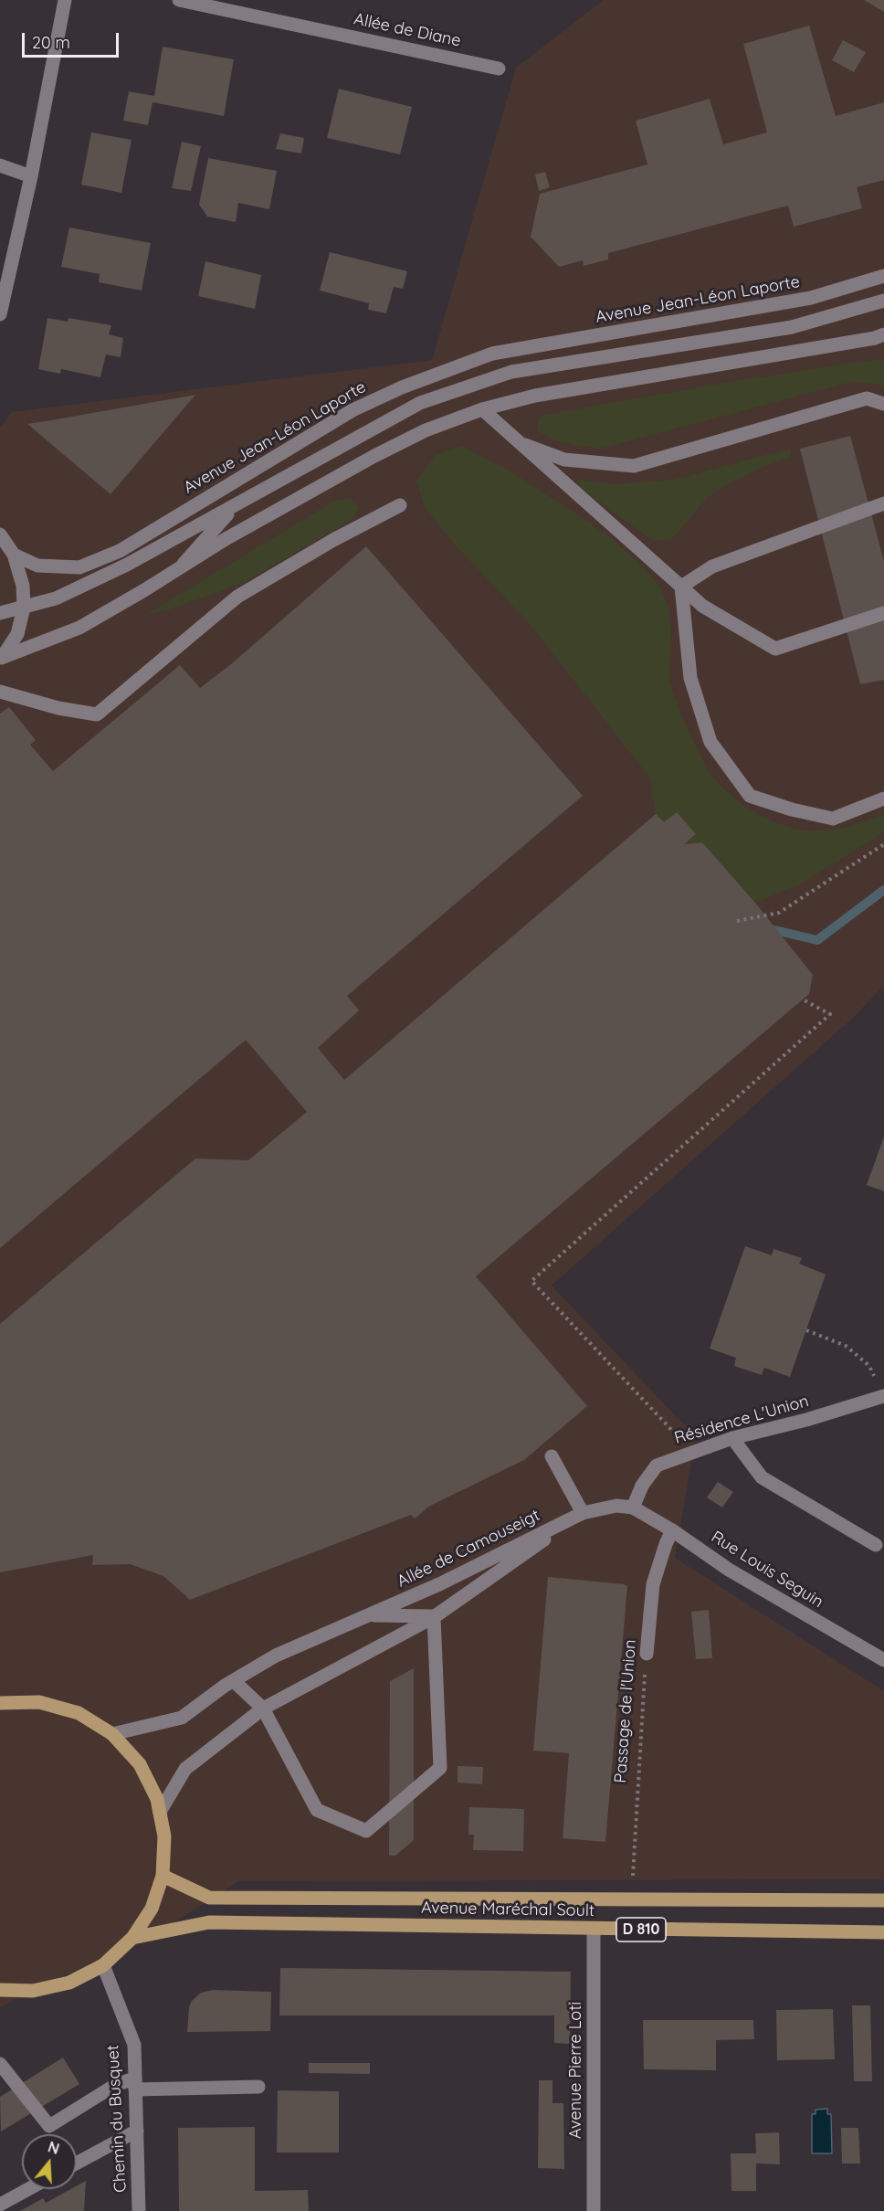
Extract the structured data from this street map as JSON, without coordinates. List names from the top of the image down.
{
  "streets": {
    "main road": ["Avenue Maréchal Soult", "D 810"],
    "street": [
      "Allée de Diane",
      "Avenue Jean-Léon Laporte",
      "Résidence L'Union",
      "Allée de Camouseigt",
      "Rue Louis Seguin",
      "Passage de l'Union",
      "Avenue Pierre Loti",
      "Chemin du Busquet"
    ]
  },
  "crossings": [
    ["Résidence L'Union", "Allée de Camouseigt"],
    ["Résidence L'Union", "Rue Louis Seguin"],
    ["Allée de Camouseigt", "Rue Louis Seguin"],
    ["Rue Louis Seguin", "Passage de l'Union"],
    ["Passage de l'Union", "D 810"],
    ["Avenue Maréchal Soult", "Avenue Pierre Loti"]
  ],
  "scale_bar": "20 m",
  "north": "top"
}
